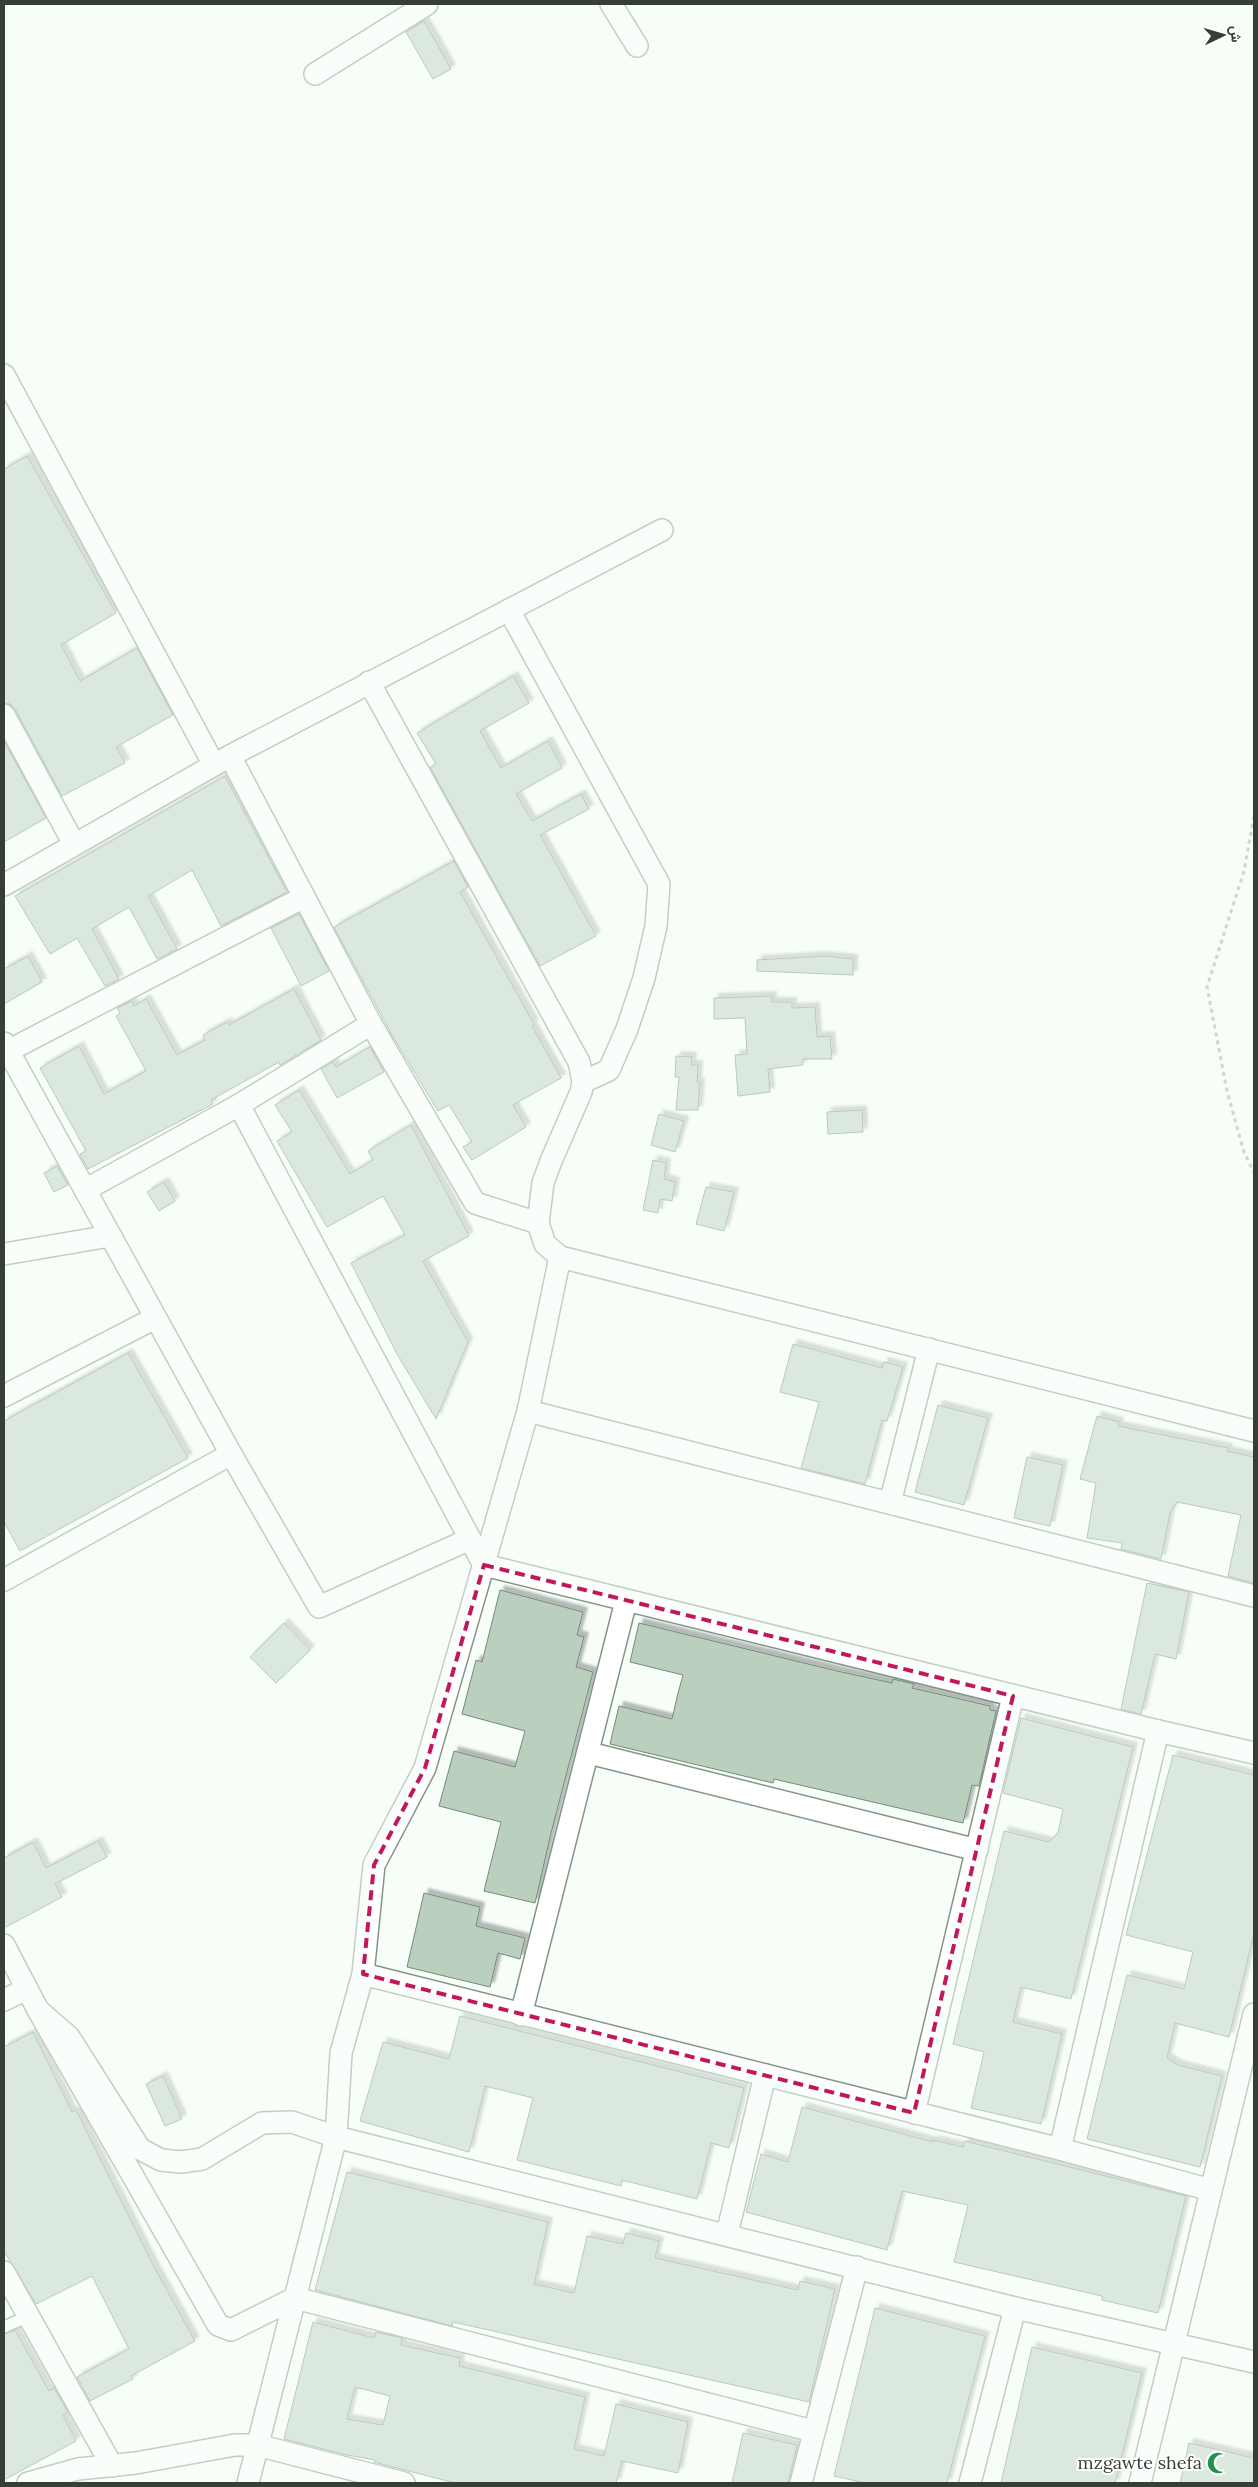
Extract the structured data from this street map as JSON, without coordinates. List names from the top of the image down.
{
  "places": {
    "mosque": ["mzgawte shefa"]
  },
  "north": "right"
}
